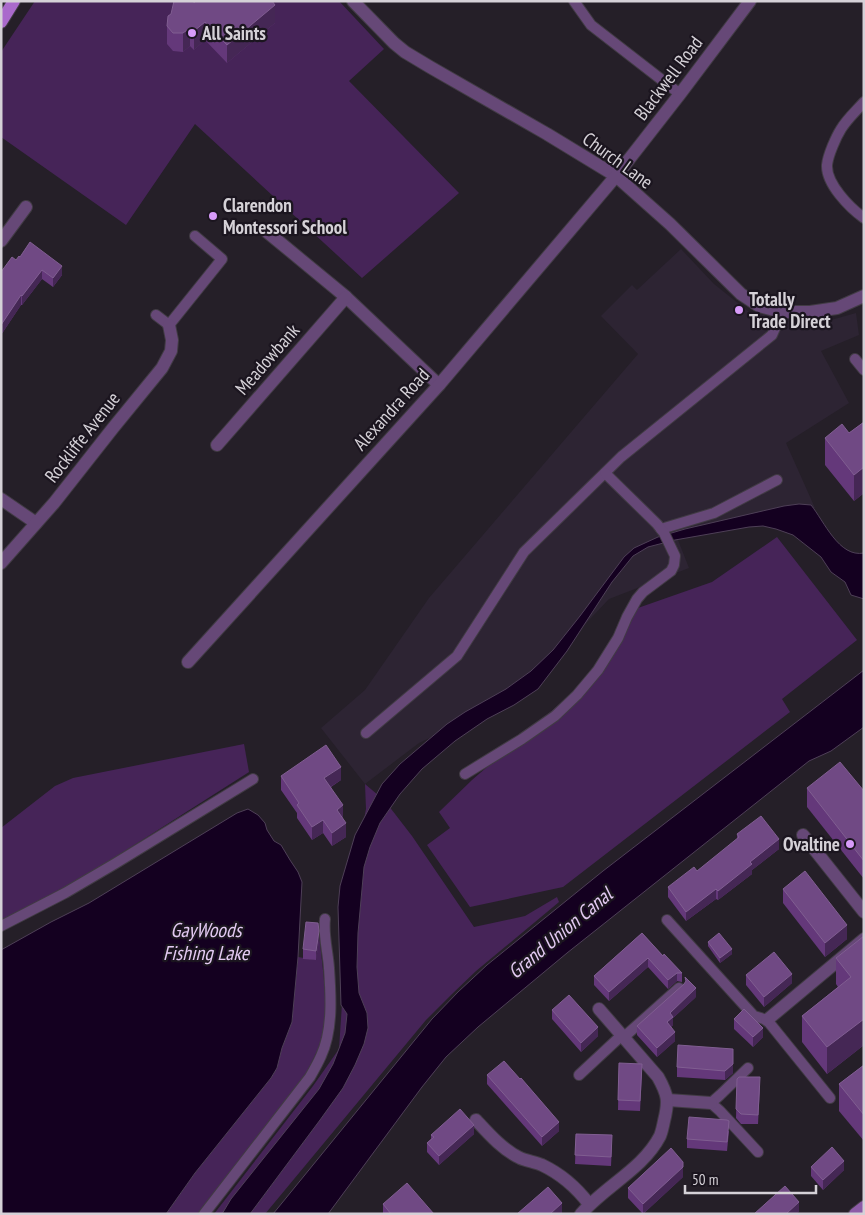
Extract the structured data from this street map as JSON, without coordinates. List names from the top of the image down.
{
  "streets": {
    "street": [
      "Blackwell Road",
      "Church Lane",
      "Meadowbank",
      "Alexandra Road",
      "Rockliffe Avenue"
    ]
  },
  "crossings": [
    ["Blackwell Road", "Church Lane"],
    ["Blackwell Road", "Alexandra Road"],
    ["Church Lane", "Alexandra Road"]
  ],
  "water": ["GayWoods Fishing Lake", "Grand Union Canal"],
  "places": [
    "All Saints",
    "Clarendon Montessori School",
    "Totally Trade Direct",
    "Ovaltine"
  ],
  "scale_bar": "50 m"
}
